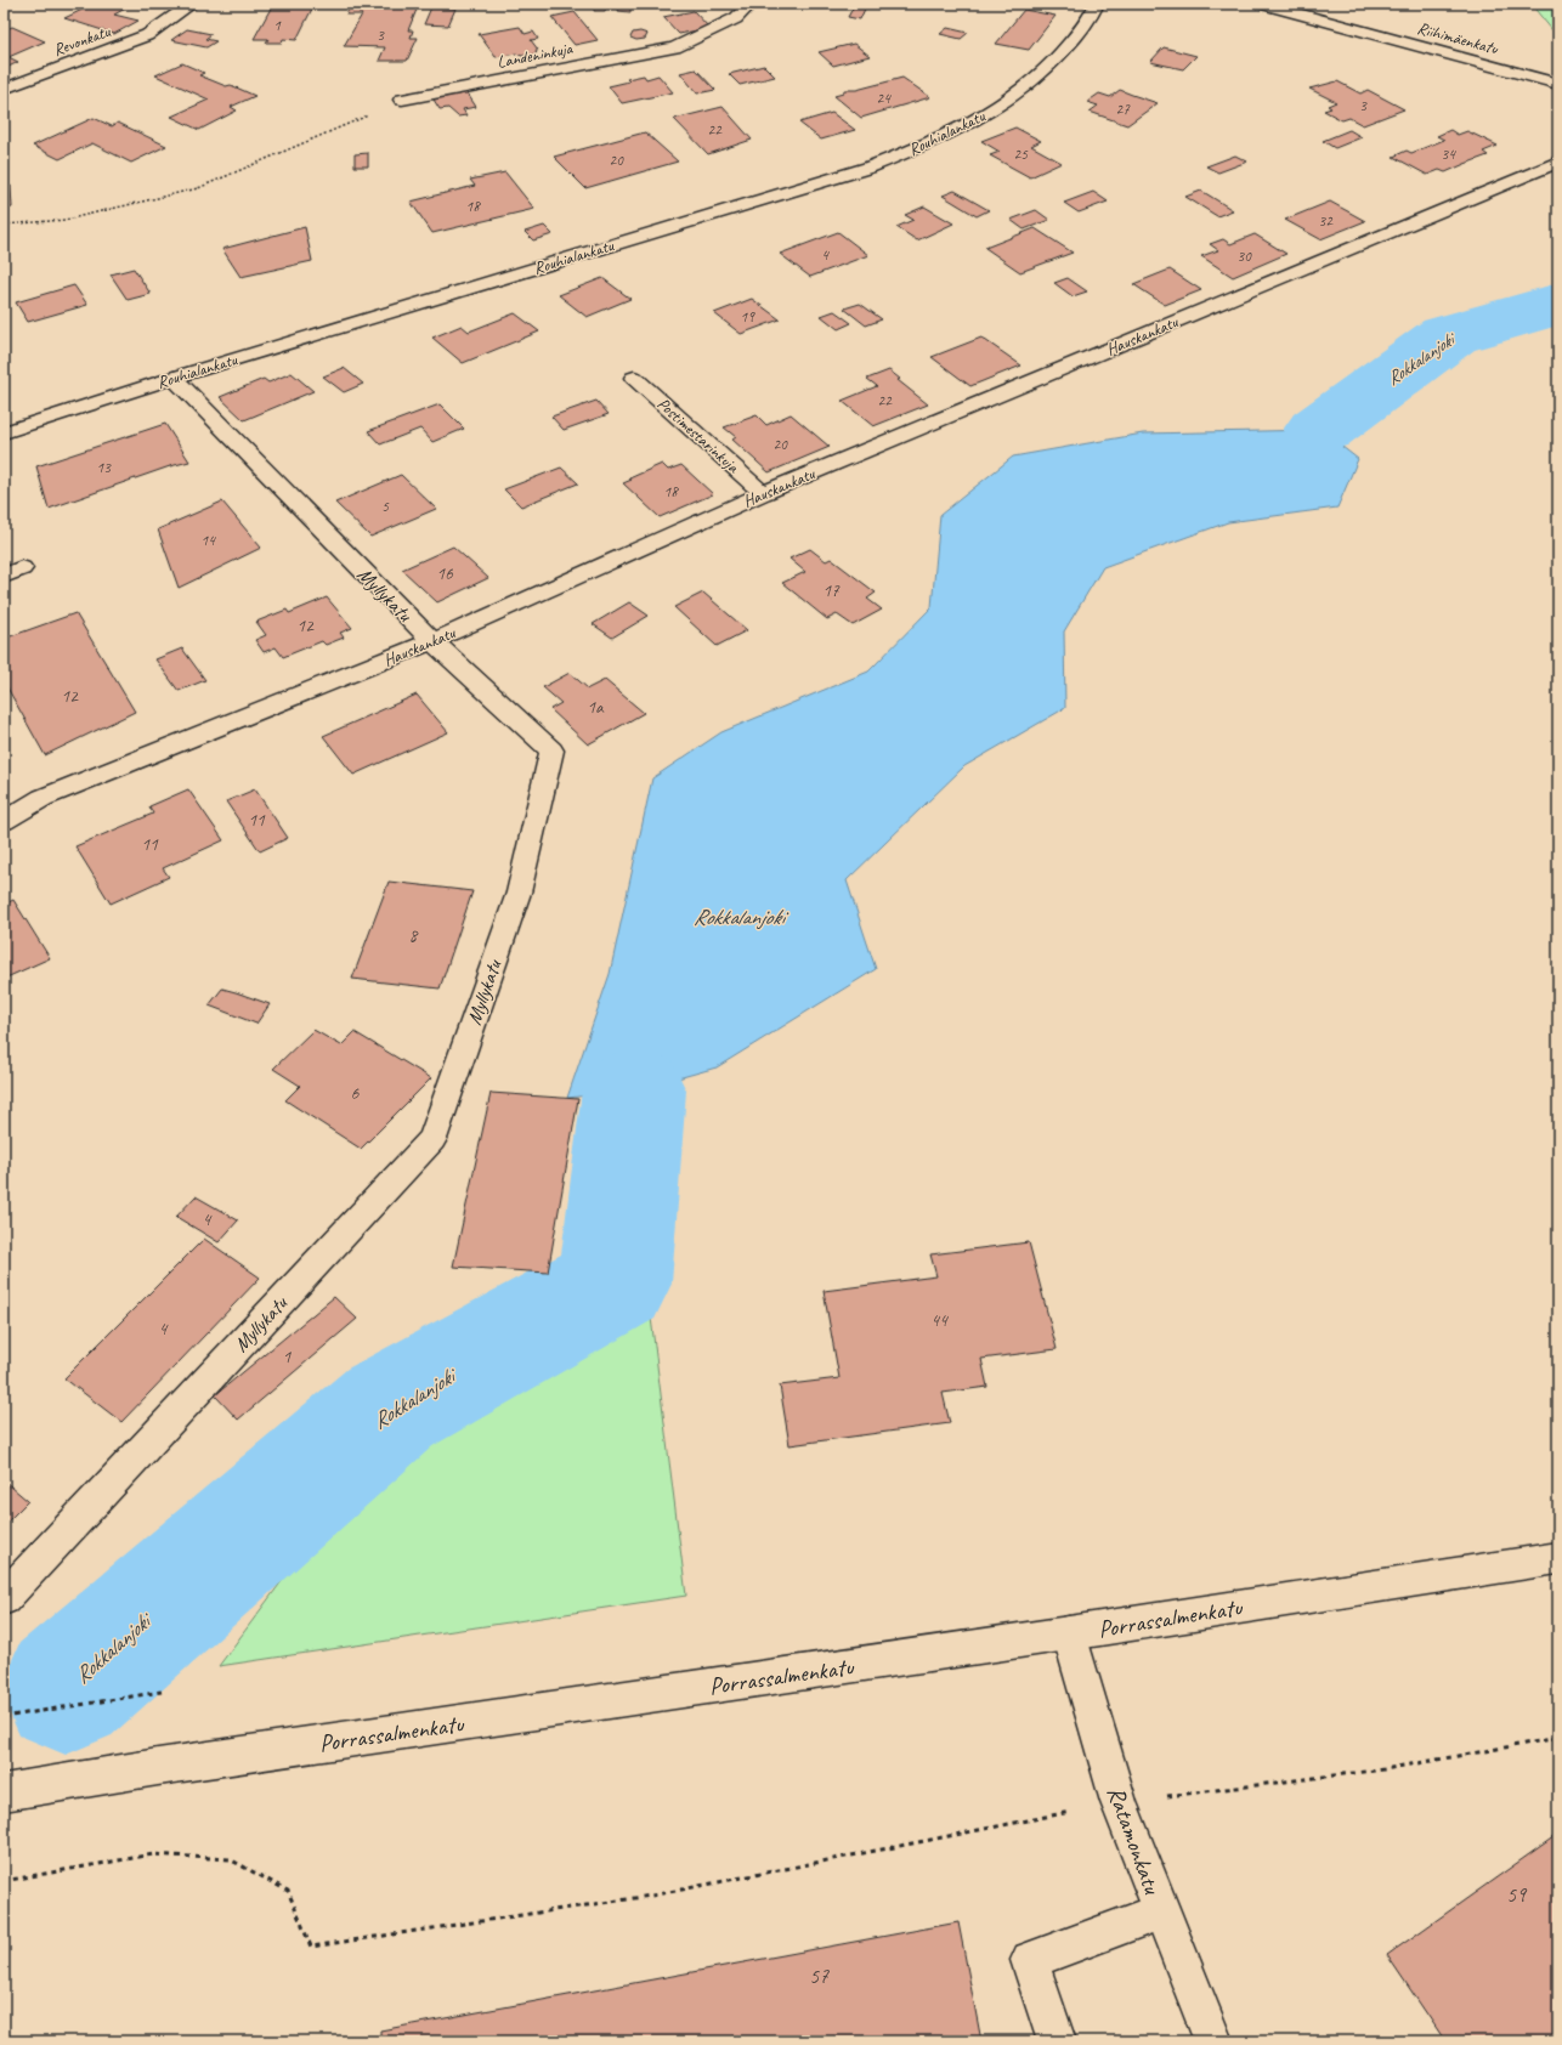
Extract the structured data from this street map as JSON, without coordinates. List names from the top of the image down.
{
  "streets": {
    "street": [
      "Riihimäenkatu",
      "Revonkatu",
      "Landeninkuja",
      "Rouhialankatu",
      "Hauskankatu",
      "Postimestarinkuja",
      "Myllykatu",
      "Porrassalmenkatu",
      "Ratamonkatu"
    ]
  },
  "crossings": [
    ["Rouhialankatu", "Myllykatu"],
    ["Hauskankatu", "Postimestarinkuja"],
    ["Hauskankatu", "Myllykatu"],
    ["Porrassalmenkatu", "Ratamonkatu"]
  ],
  "water": ["Rokkalanjoki"],
  "house_numbers": [
    "1",
    "3",
    "24",
    "3",
    "27",
    "22",
    "25",
    "34",
    "20",
    "18",
    "32",
    "4",
    "30",
    "19",
    "22",
    "20",
    "13",
    "18",
    "5",
    "14",
    "16",
    "17",
    "12",
    "12",
    "1a",
    "11",
    "11",
    "8",
    "6",
    "4",
    "44",
    "4",
    "1",
    "59",
    "57"
  ]
}
